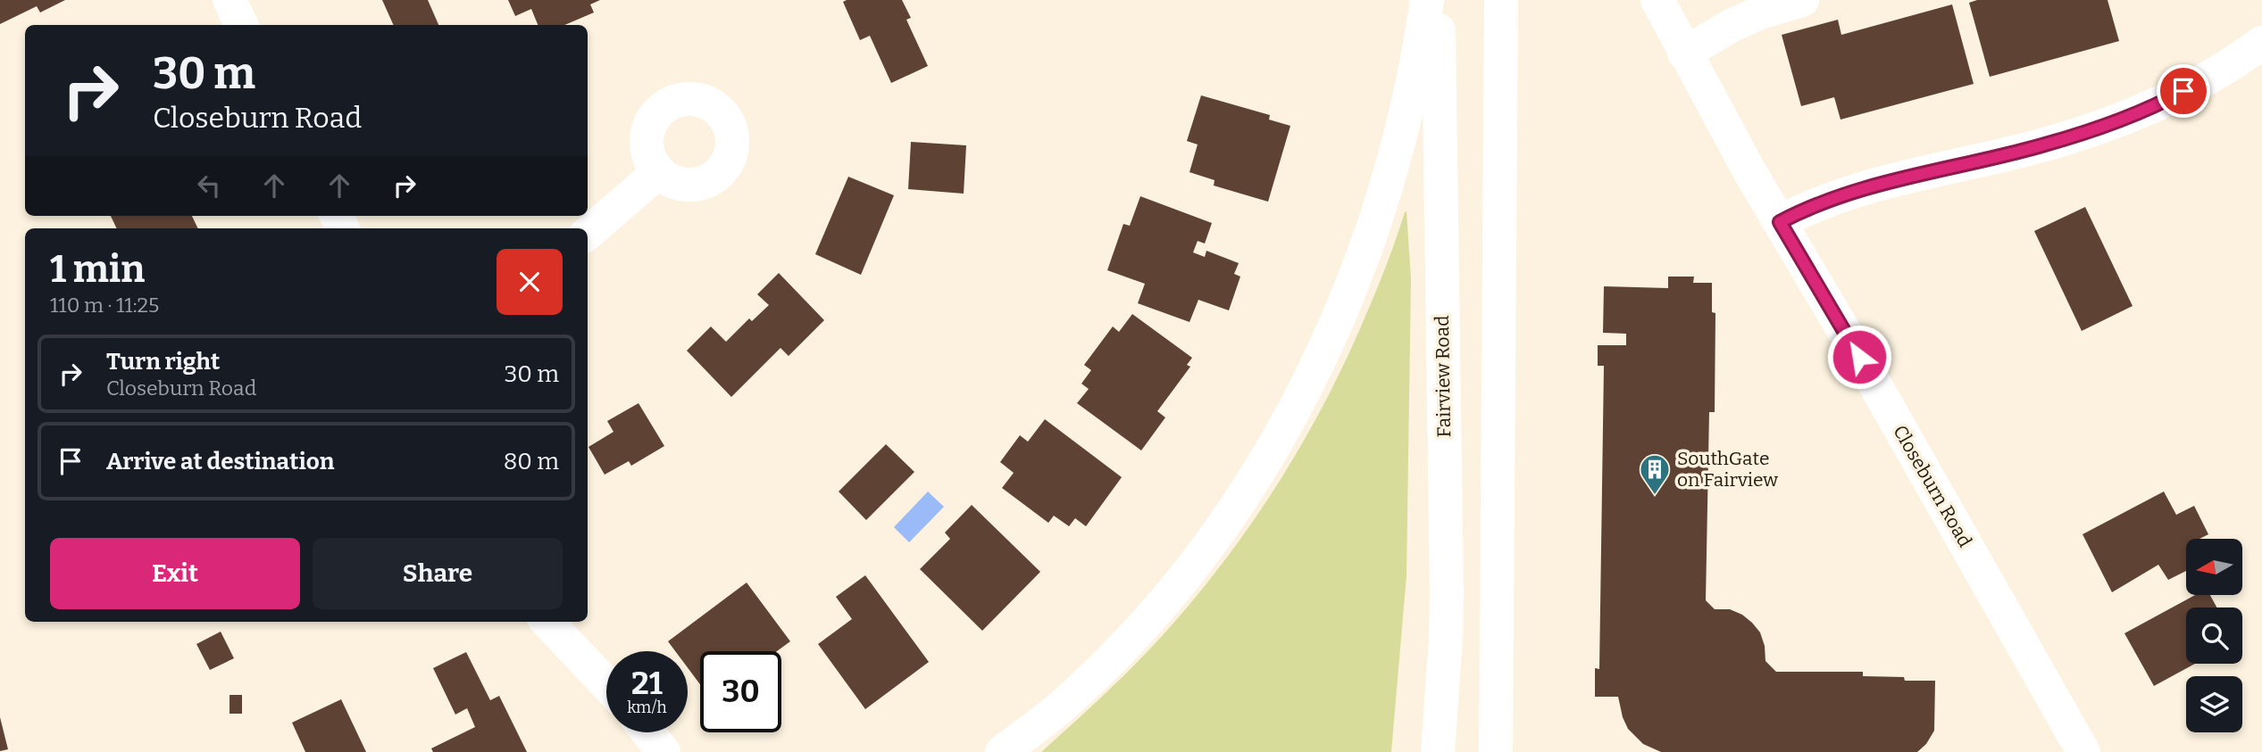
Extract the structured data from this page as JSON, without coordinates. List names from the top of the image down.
{
  "streets": {
    "main road": ["Fairview Road", "Closeburn Road"]
  },
  "places": {
    "building": ["SouthGate on Fairview"]
  },
  "north": "left",
  "page": {
    "turn": ["30 m", "Closeburn Road"],
    "heading": ["1 min", "110 m · 11:25"],
    "list": [
      {
        "name": "Turn right",
        "note": "Closeburn Road",
        "value": "30 m"
      },
      {
        "name": "Arrive at destination",
        "value": "80 m"
      }
    ],
    "buttons": ["Exit", "Share"],
    "speed": "21 km/h",
    "limit": "30"
  }
}
